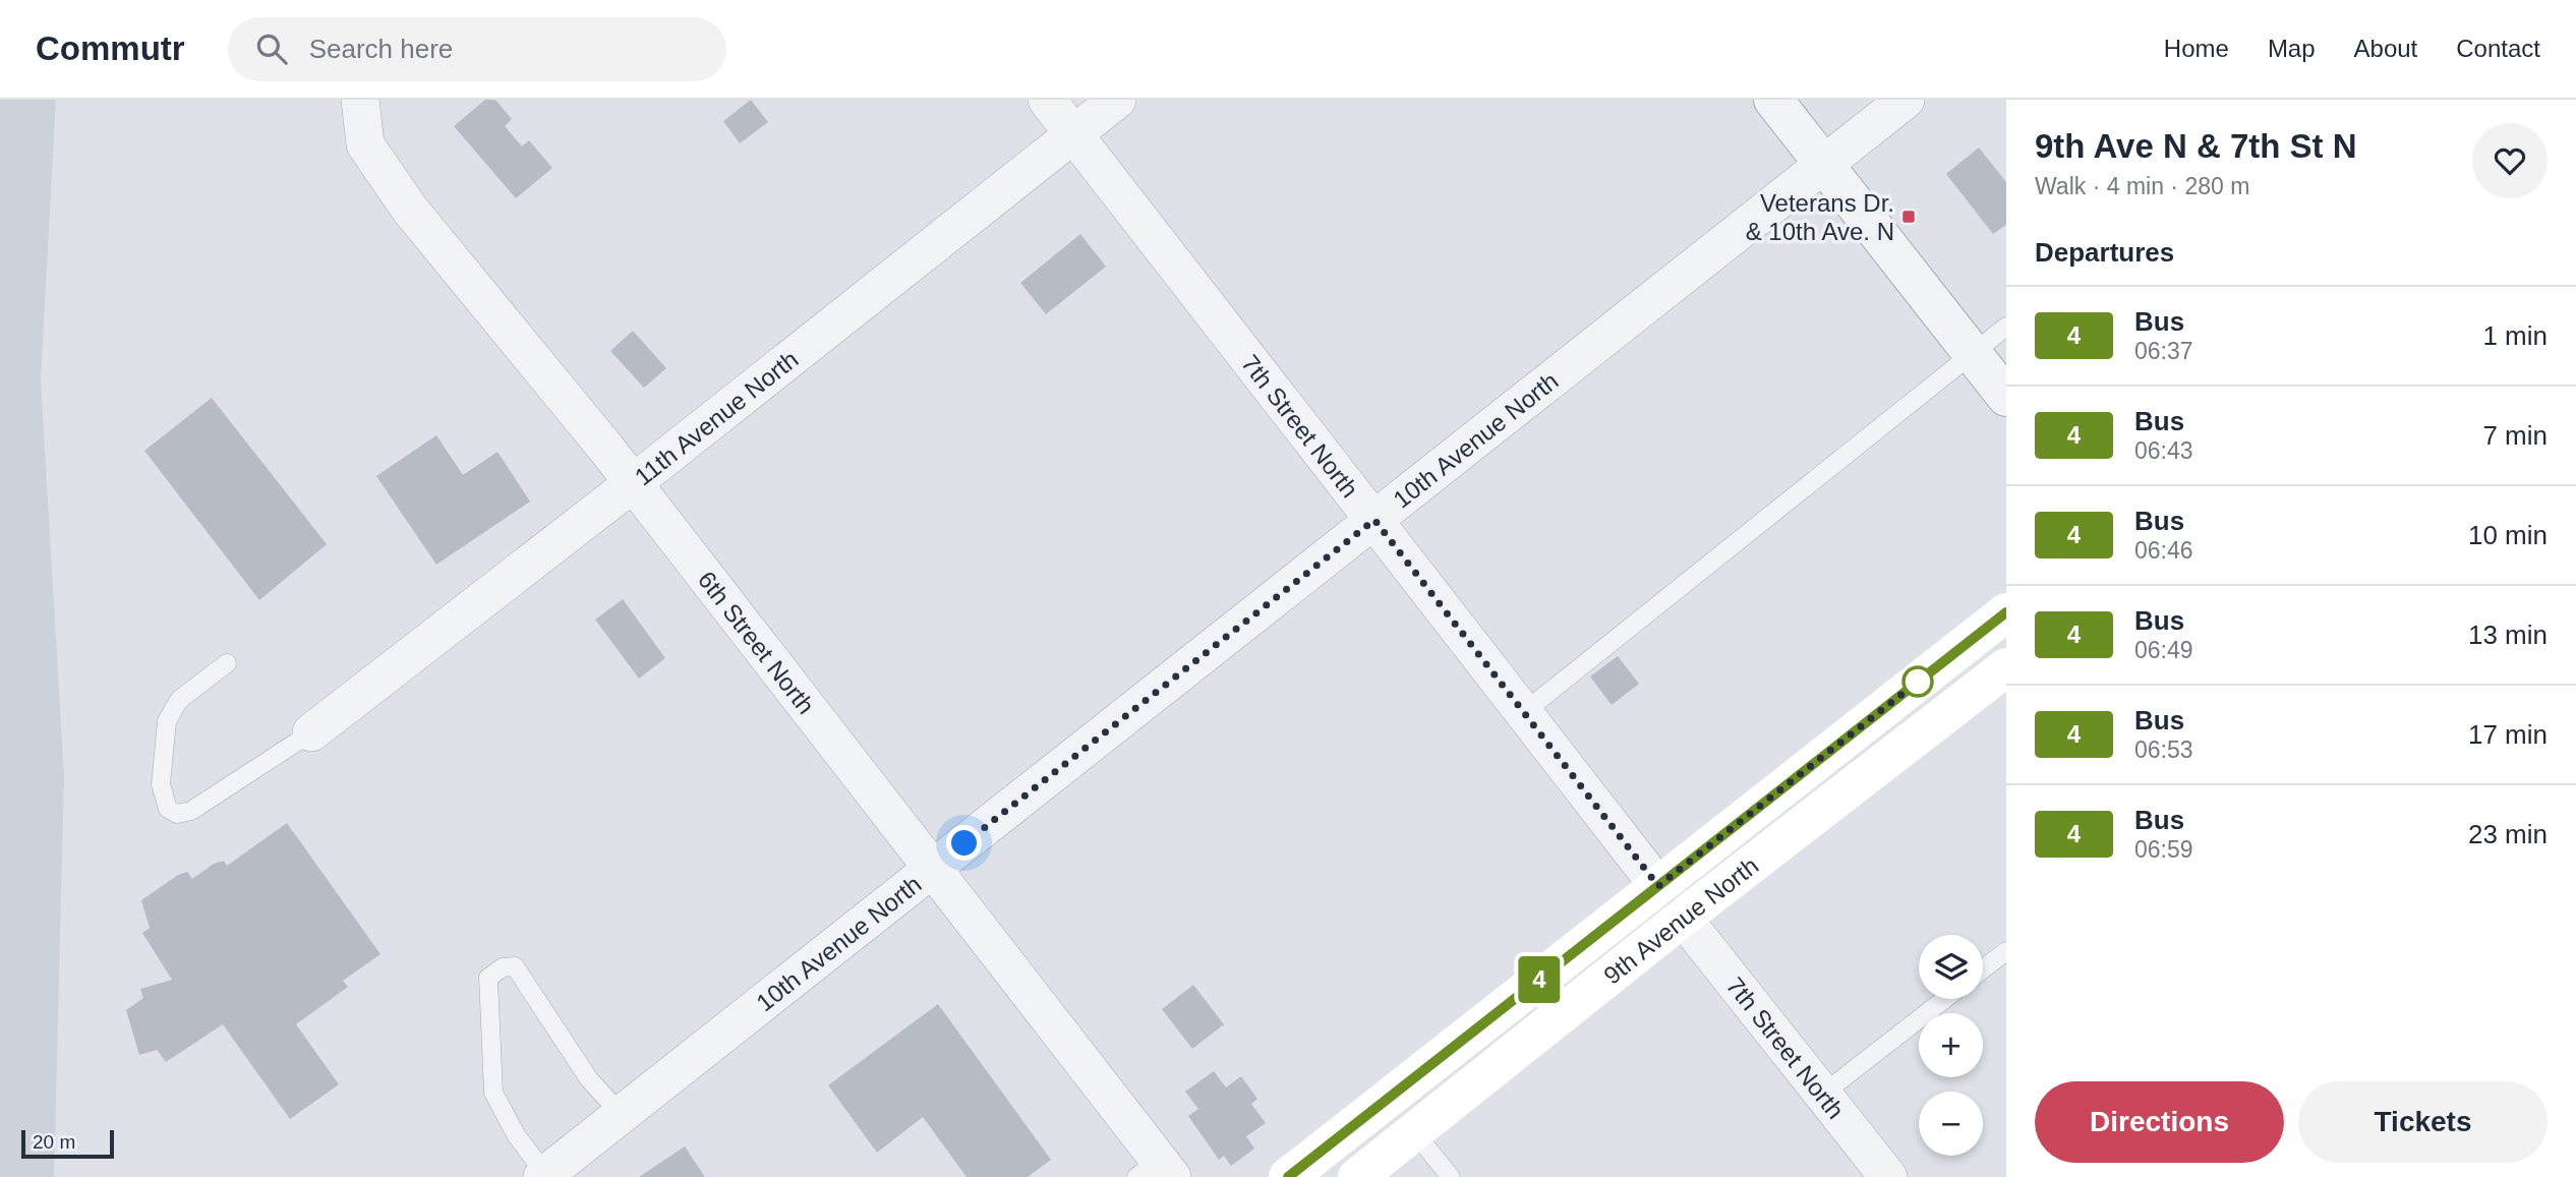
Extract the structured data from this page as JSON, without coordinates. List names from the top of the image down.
{
  "streets": {
    "main road": ["9th Avenue North"],
    "street": [
      "11th Avenue North",
      "7th Street North",
      "10th Avenue North",
      "6th Street North"
    ]
  },
  "crossings": [
    ["11th Avenue North", "7th Street North"],
    ["11th Avenue North", "6th Street North"],
    ["7th Street North", "10th Avenue North"],
    ["7th Street North", "9th Avenue North"],
    ["10th Avenue North", "6th Street North"]
  ],
  "places": {
    "transit": ["Veterans Dr. & 10th Ave. N"]
  },
  "lines": ["bus line 4"],
  "scale_bar": "20 m",
  "page": {
    "header": "Commutr",
    "search": "Search here",
    "nav": [
      "Home",
      "Map",
      "About",
      "Contact"
    ],
    "on_map": "4",
    "heading": [
      ["9th Ave N & 7th St N", "Walk · 4 min · 280 m"],
      "Departures"
    ],
    "list": [
      {
        "mark": "4",
        "name": "Bus",
        "note": "06:37",
        "value": "1 min"
      },
      {
        "mark": "4",
        "name": "Bus",
        "note": "06:43",
        "value": "7 min"
      },
      {
        "mark": "4",
        "name": "Bus",
        "note": "06:46",
        "value": "10 min"
      },
      {
        "mark": "4",
        "name": "Bus",
        "note": "06:49",
        "value": "13 min"
      },
      {
        "mark": "4",
        "name": "Bus",
        "note": "06:53",
        "value": "17 min"
      },
      {
        "mark": "4",
        "name": "Bus",
        "note": "06:59",
        "value": "23 min"
      }
    ],
    "map_buttons": ["+", "−"],
    "buttons": ["Directions", "Tickets"],
    "scale": "20 m"
  }
}
